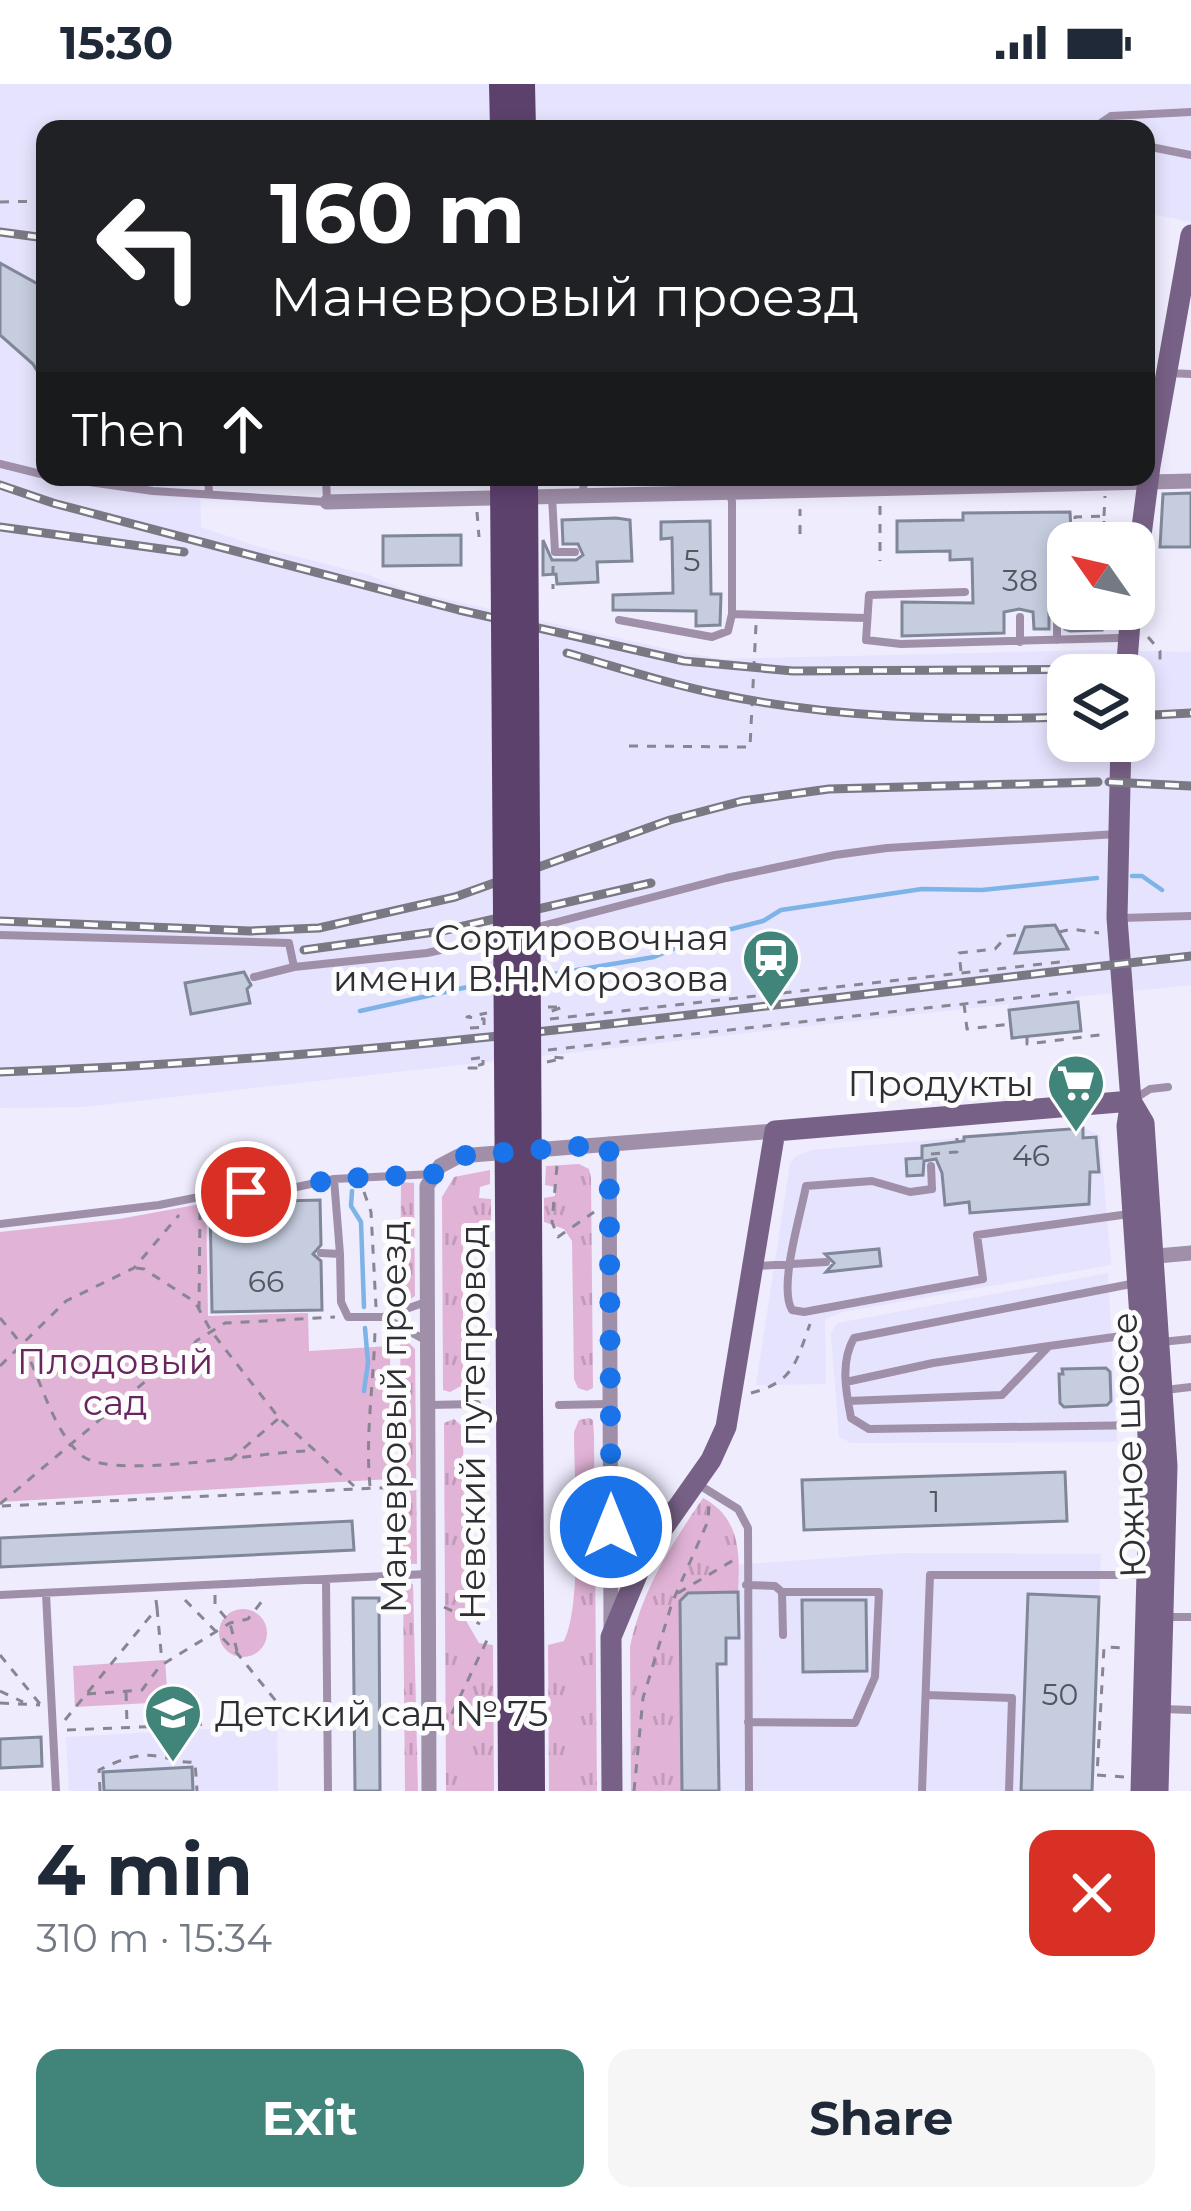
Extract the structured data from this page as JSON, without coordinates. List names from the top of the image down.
{
  "streets": {
    "main road": ["Невский путепровод"],
    "street": ["Маневровый проезд", "Южное шоссе"]
  },
  "crossings": [
    ["Маневровый проезд", "Южное шоссе"]
  ],
  "parks": ["Плодовый сад"],
  "places": {
    "station": ["Сортировочная имени В.Н.Морозова"],
    "supermarket": ["Продукты"],
    "school or university": ["Детский сад № 75"]
  },
  "house_numbers": [
    "5",
    "38",
    "46",
    "66",
    "1",
    "50"
  ],
  "north": "top left",
  "page": {
    "status": "15:30",
    "turn": ["160 m", "Маневровый проезд"],
    "then": "Then",
    "heading": ["4 min", "310 m · 15:34"],
    "buttons": ["Exit", "Share"]
  }
}
